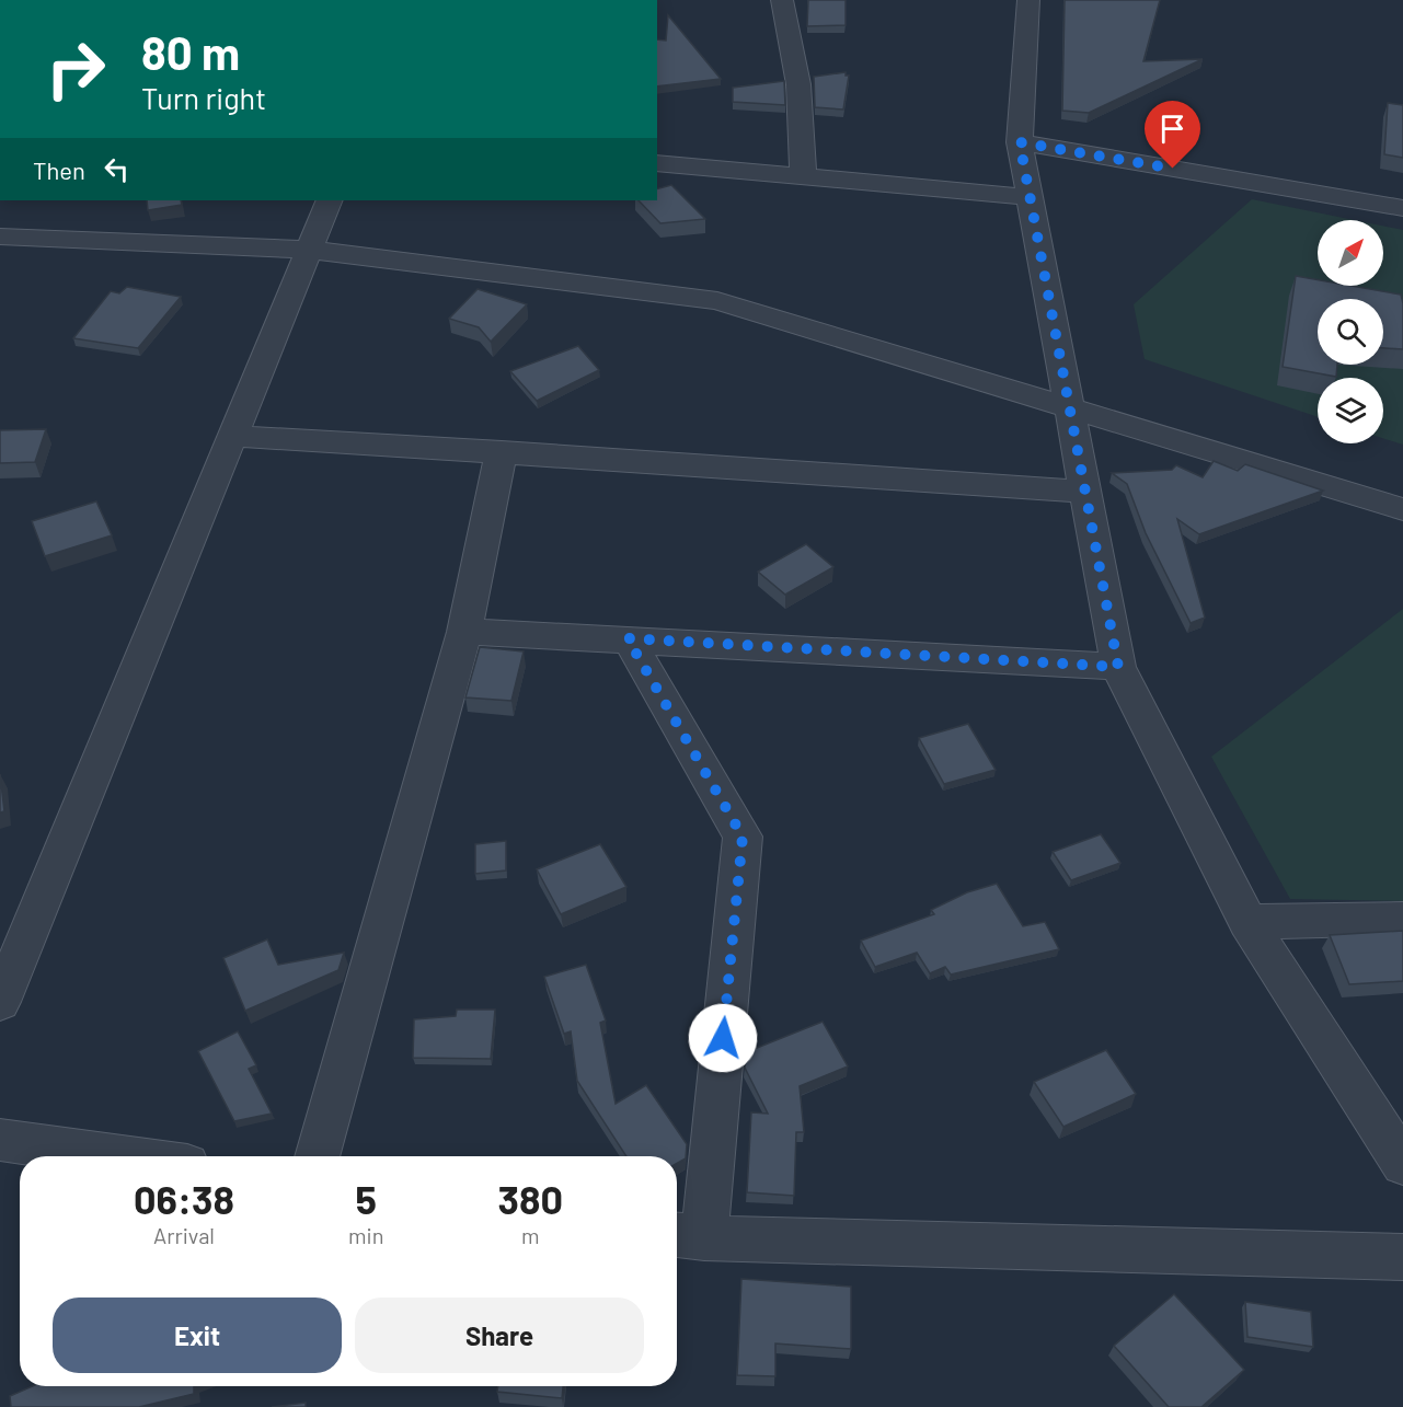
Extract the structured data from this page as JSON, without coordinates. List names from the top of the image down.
{
  "north": "top right",
  "page": {
    "turn": ["80 m", "Turn right"],
    "then": "Then",
    "eta": [
      "06:38",
      "Arrival",
      "5",
      "min",
      "380",
      "m"
    ],
    "buttons": ["Exit", "Share"]
  }
}
